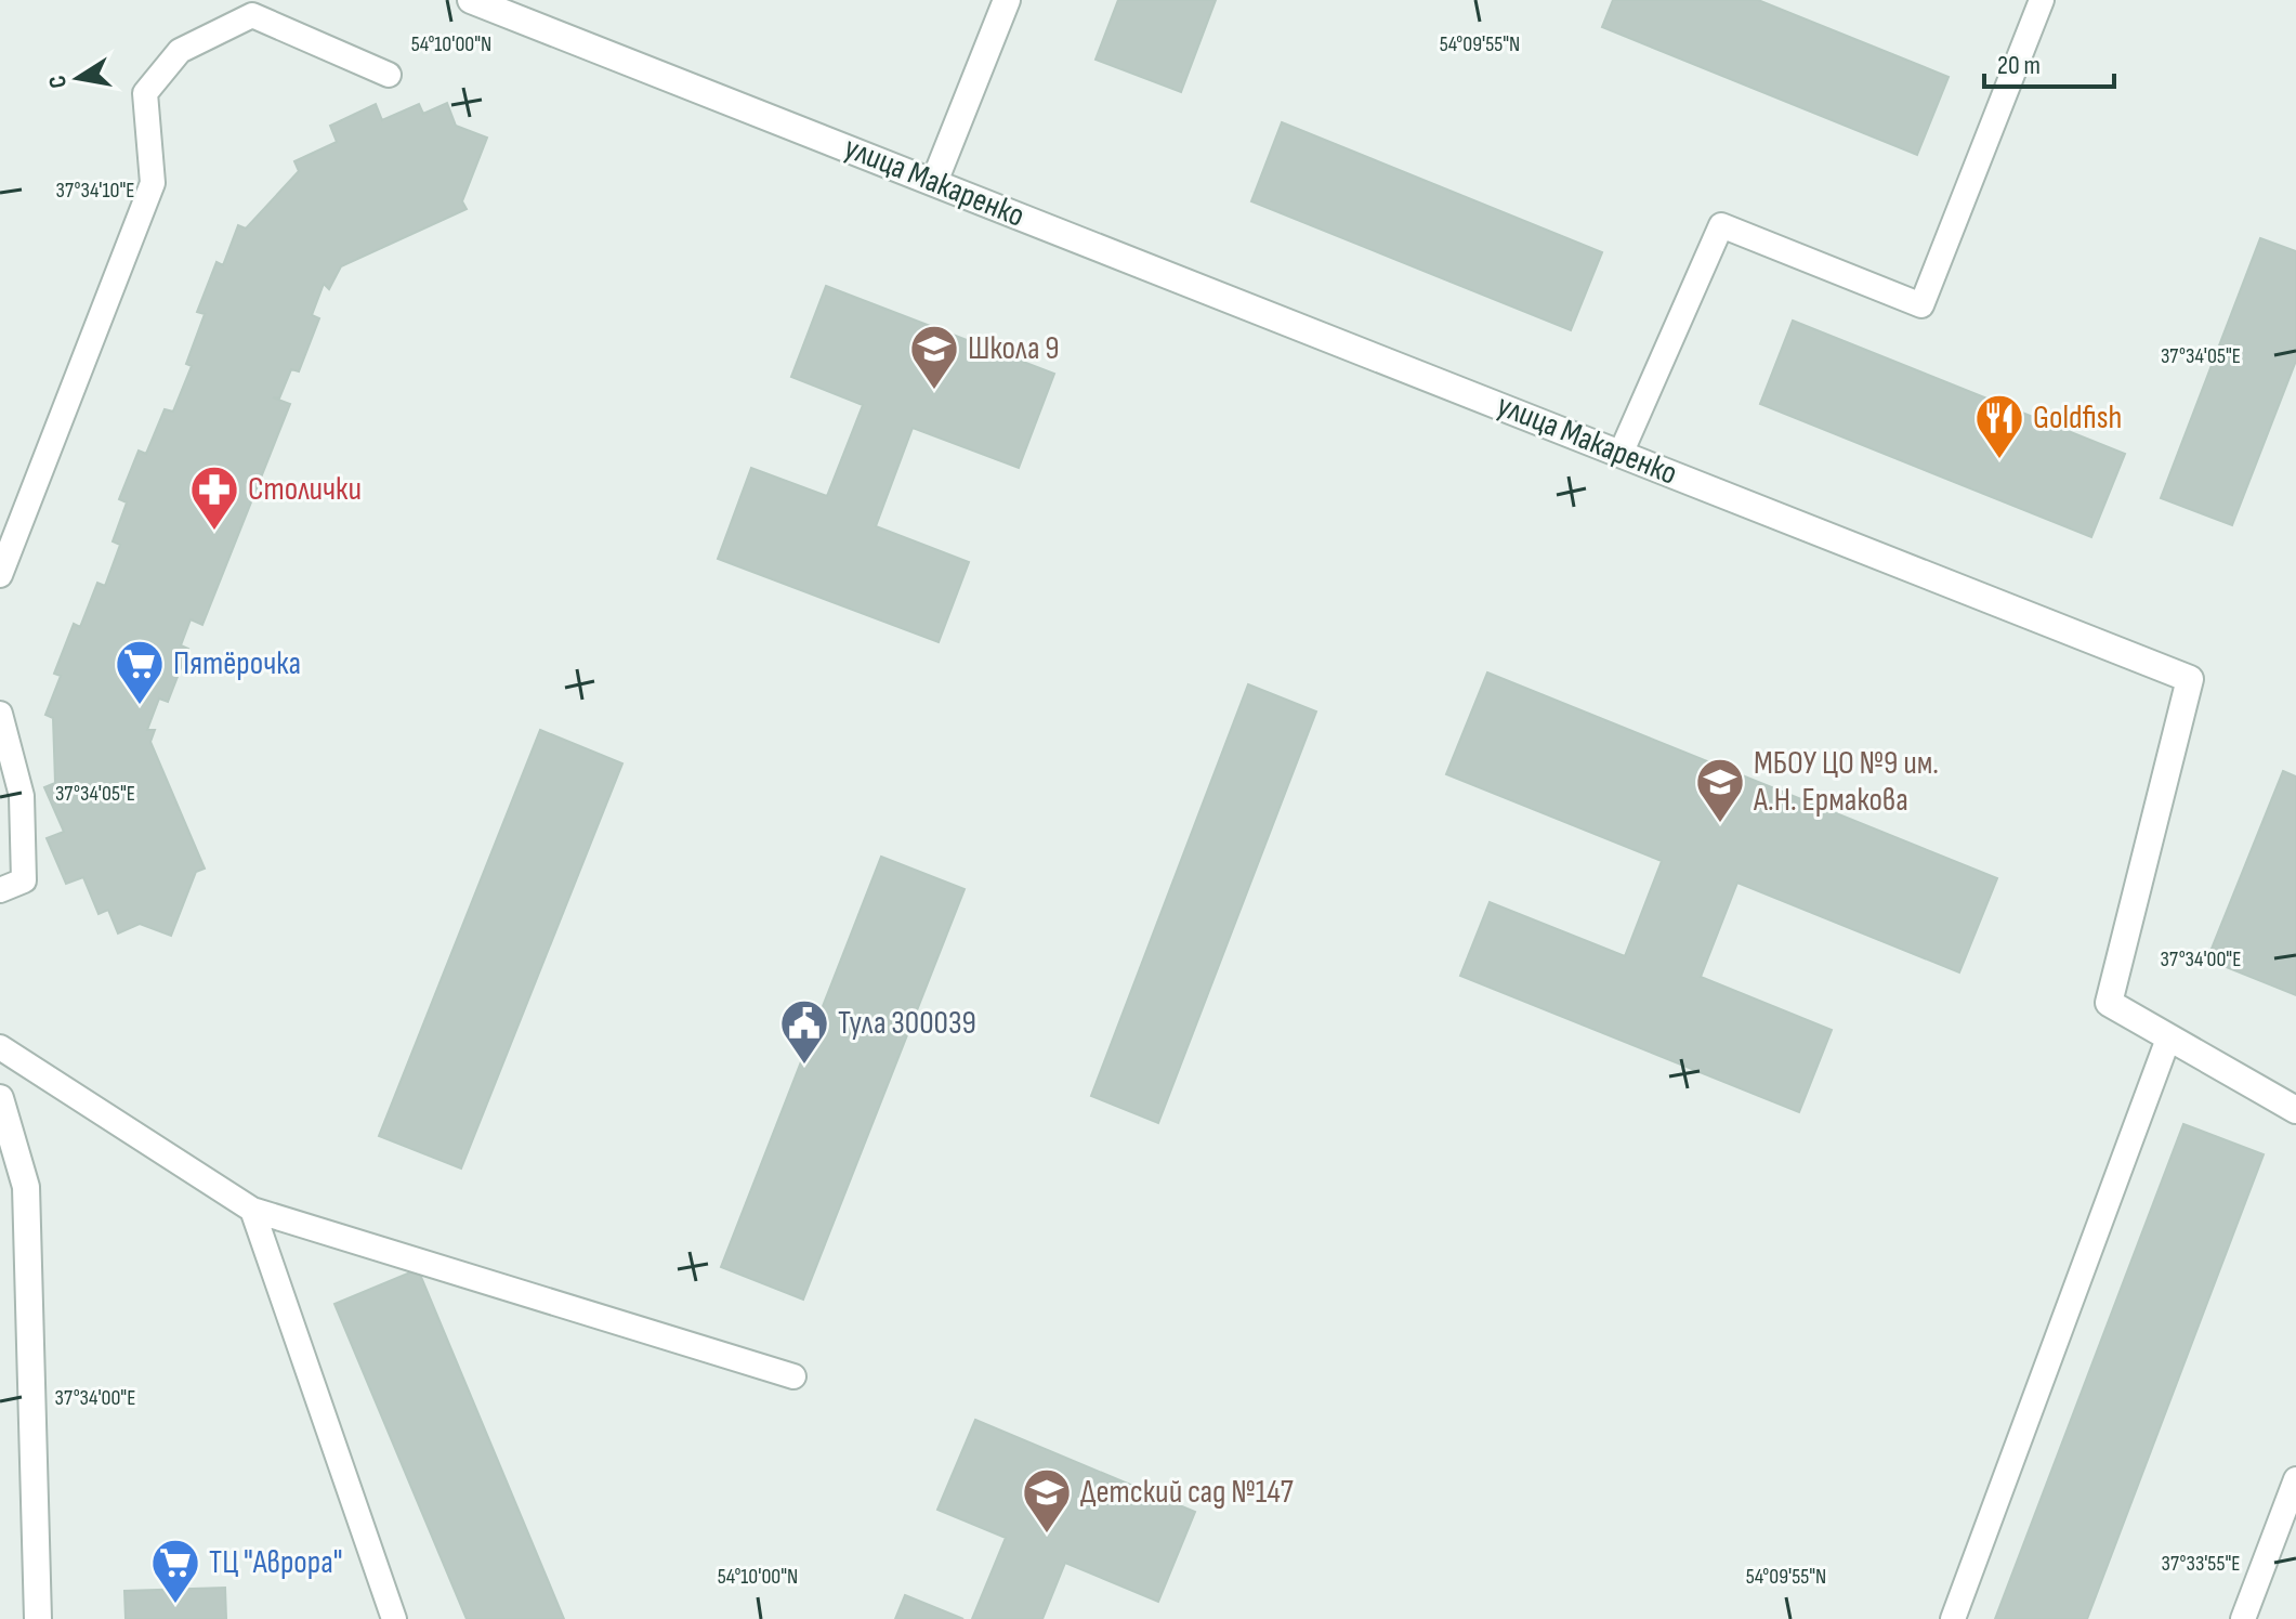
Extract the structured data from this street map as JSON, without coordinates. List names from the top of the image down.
{
  "streets": {
    "street": ["улица Макаренко"]
  },
  "places": {
    "school or university": ["Школа 9", "МБОУ ЦО №9 им. А.Н. Ермакова", "Детский сад №147"],
    "restaurant": ["Goldfish"],
    "pharmacy": ["Столички"],
    "supermarket": ["Пятёрочка", "ТЦ \"Аврора\""],
    "public building": ["Тула 300039"]
  },
  "scale_bar": "20 m",
  "north": "left",
  "coordinates": [
    "54°09'55\"N",
    "54°10'00\"N",
    "37°34'10\"E",
    "37°34'05\"E",
    "37°34'00\"E",
    "37°33'55\"E"
  ]
}
